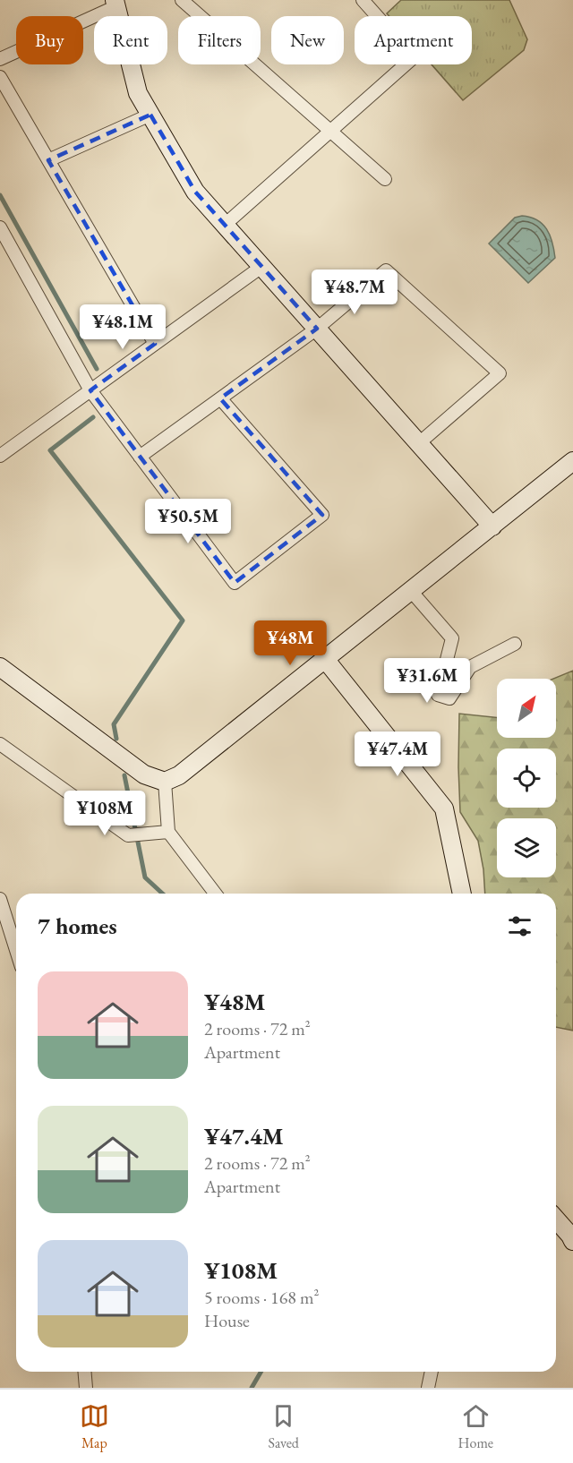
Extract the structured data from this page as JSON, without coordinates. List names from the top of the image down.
{
  "north": "top right",
  "page": {
    "chip": [
      "Buy",
      "Rent",
      "Filters",
      "New",
      "Apartment"
    ],
    "price": [
      "¥48.7M",
      "¥48.1M",
      "¥50.5M",
      "¥48M",
      "¥31.6M",
      "¥47.4M",
      "¥108M"
    ],
    "heading": "7 homes",
    "list": [
      {
        "name": "¥48M",
        "note": "2 rooms · 72 m² · Apartment"
      },
      {
        "name": "¥47.4M",
        "note": "2 rooms · 72 m² · Apartment"
      },
      {
        "name": "¥108M",
        "note": "5 rooms · 168 m² · House"
      }
    ],
    "tabs": ["Map", "Saved", "Home"]
  }
}
